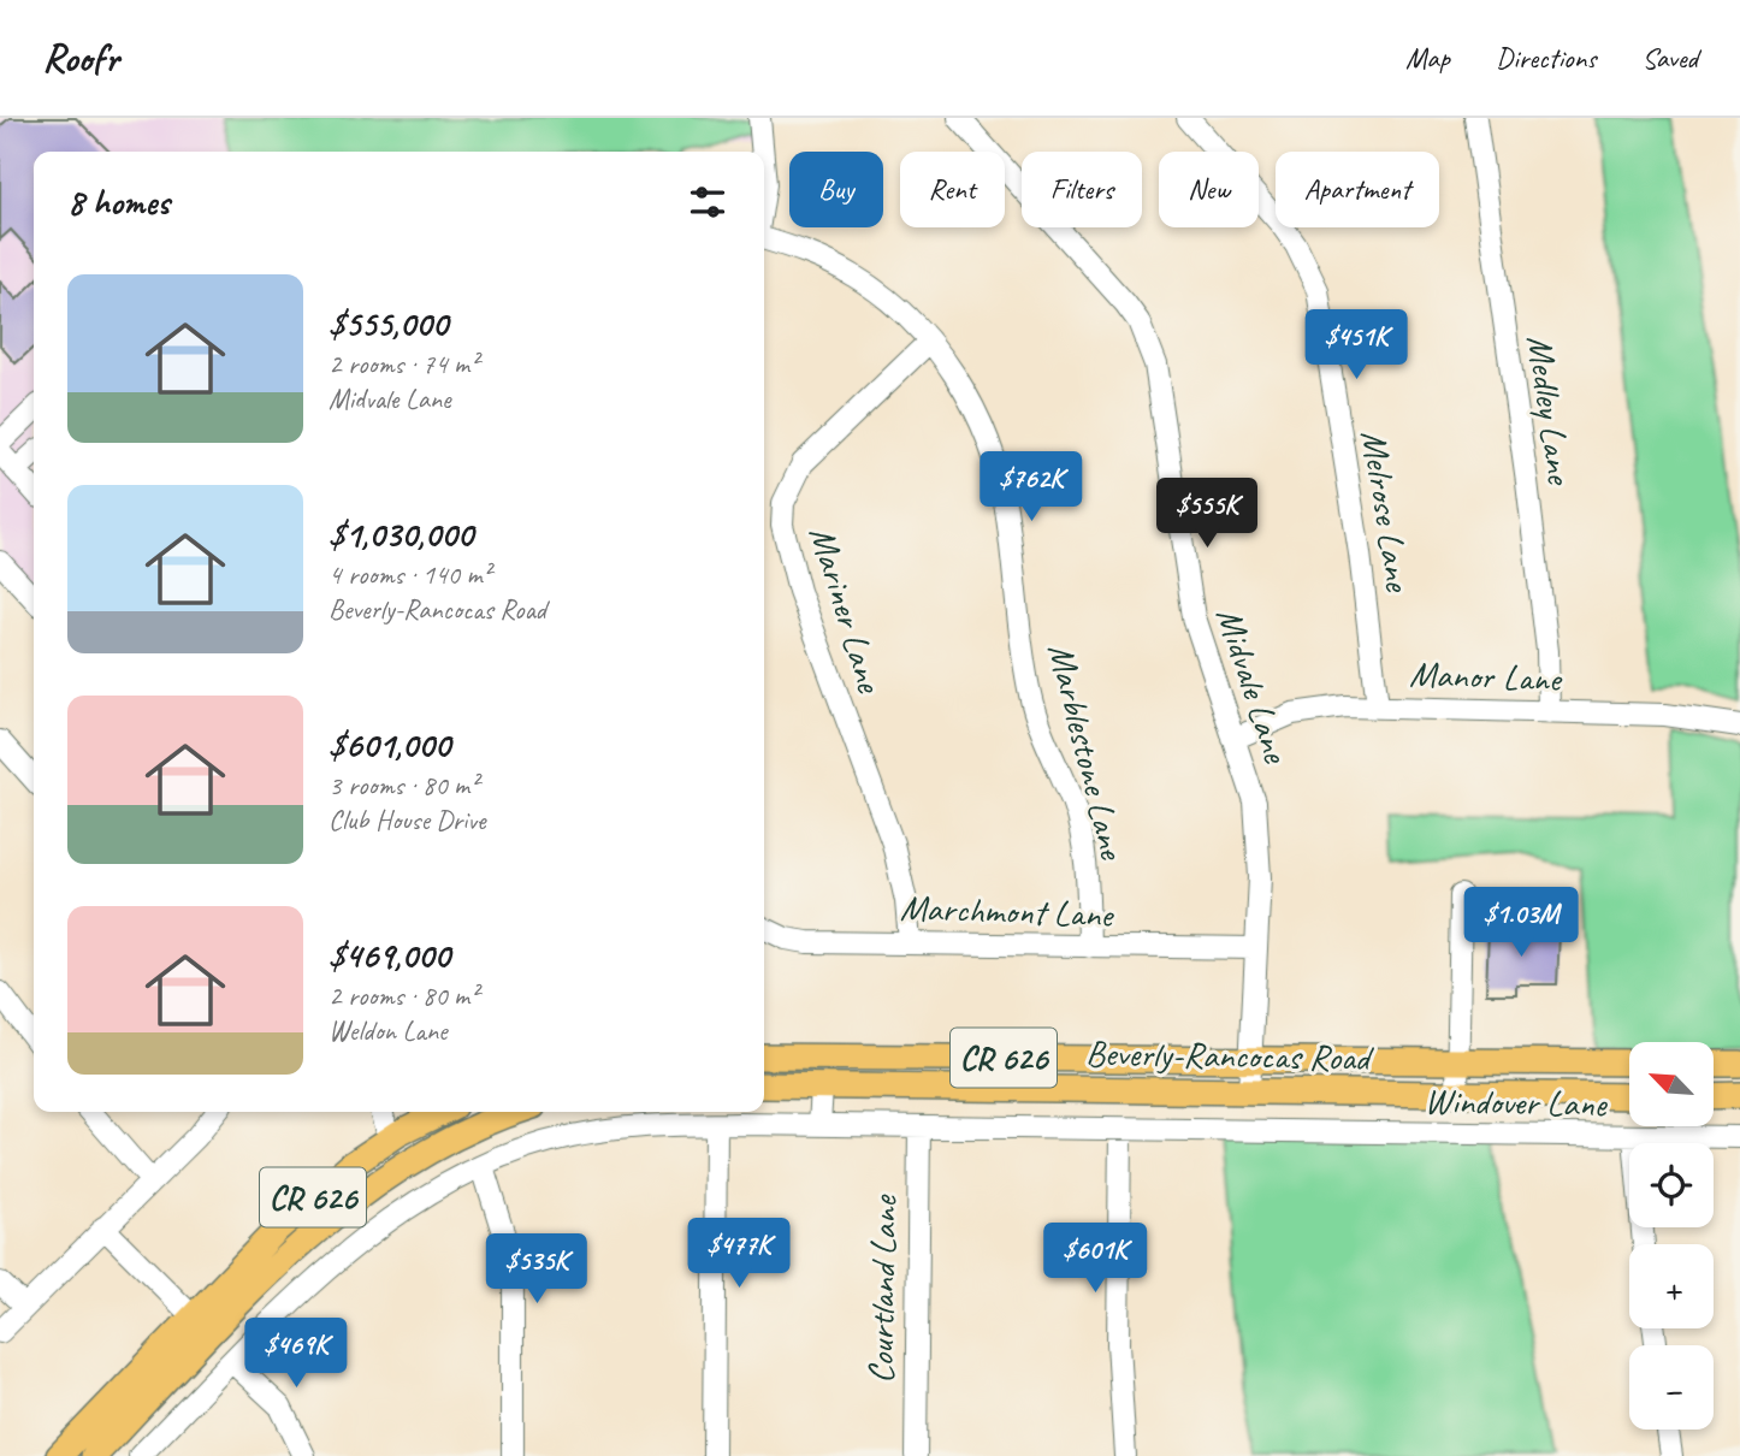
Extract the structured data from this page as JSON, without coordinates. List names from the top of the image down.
{
  "streets": {
    "main road": ["Beverly-Rancocas Road", "CR 626"],
    "street": [
      "Medley Lane",
      "Melrose Lane",
      "Mariner Lane",
      "Manor Lane",
      "Midvale Lane",
      "Marblestone Lane",
      "Marchmont Lane",
      "Windover Lane",
      "Courtland Lane"
    ]
  },
  "crossings": [
    ["Medley Lane", "Manor Lane"],
    ["Melrose Lane", "Manor Lane"],
    ["Mariner Lane", "Marblestone Lane"],
    ["Mariner Lane", "Marchmont Lane"],
    ["Manor Lane", "Midvale Lane"],
    ["Midvale Lane", "Marchmont Lane"],
    ["Midvale Lane", "Beverly-Rancocas Road"],
    ["Marblestone Lane", "Marchmont Lane"],
    ["Windover Lane", "Courtland Lane"]
  ],
  "north": "top left",
  "page": {
    "header": "Roofr",
    "nav": ["Map", "Directions", "Saved"],
    "chip": [
      "Buy",
      "Rent",
      "Filters",
      "New",
      "Apartment"
    ],
    "heading": "8 homes",
    "list": [
      {
        "name": "$555,000",
        "note": "2 rooms · 74 m² · Midvale Lane"
      },
      {
        "name": "$1,030,000",
        "note": "4 rooms · 140 m² · Beverly-Rancocas Road"
      },
      {
        "name": "$601,000",
        "note": "3 rooms · 80 m² · Club House Drive"
      },
      {
        "name": "$469,000",
        "note": "2 rooms · 80 m² · Weldon Lane"
      }
    ],
    "price": [
      "$451K",
      "$762K",
      "$555K",
      "$1.03M",
      "$477K",
      "$601K",
      "$535K",
      "$469K"
    ],
    "map_buttons": ["+", "−"]
  }
}
